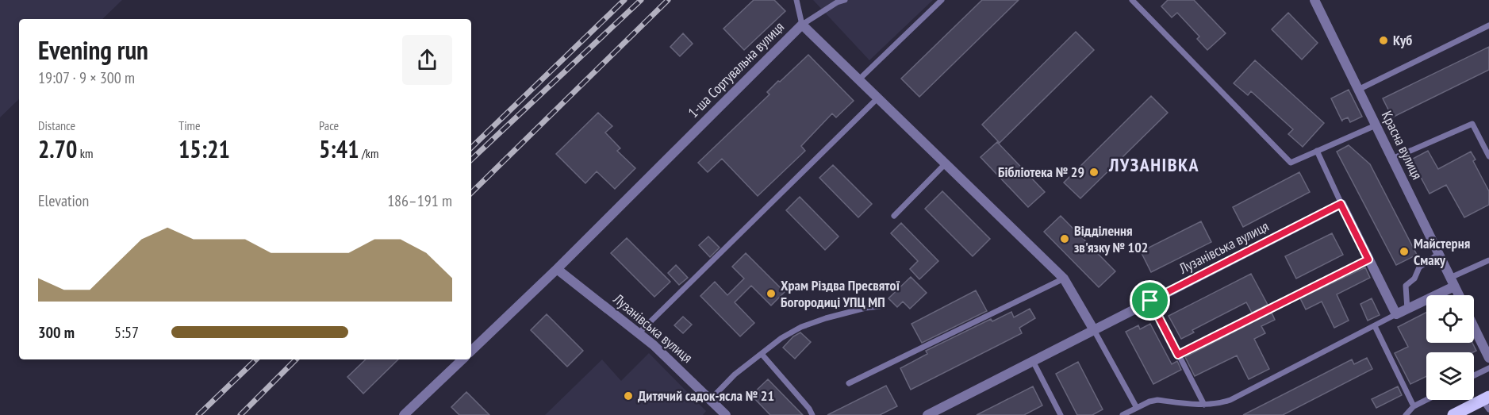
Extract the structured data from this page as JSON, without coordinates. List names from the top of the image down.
{
  "streets": {
    "street": ["1-ша Сортувальна вулиця", "Красна вулиця", "Лузанівська вулиця"]
  },
  "crossings": [
    ["1-ша Сортувальна вулиця", "Лузанівська вулиця"]
  ],
  "districts": ["ЛУЗАНІВКА"],
  "places": [
    "Куб",
    "Бібліотека № 29",
    "Відділення зв'язку № 102",
    "Майстерня Смаку",
    "Храм Різдва Пресвятої Богородиці УПЦ МП",
    "Дитячий садок-ясла № 21"
  ],
  "page": {
    "heading": ["Evening run", "19:07 · 9 × 300 m"],
    "stats": [
      ["Distance", "2.70 km"],
      ["Time", "15:21"],
      ["Pace", "5:41 /km"]
    ],
    "chart": ["Elevation", "186–191 m"],
    "list": [
      {
        "name": "300 m",
        "note": "5:57"
      }
    ]
  }
}
